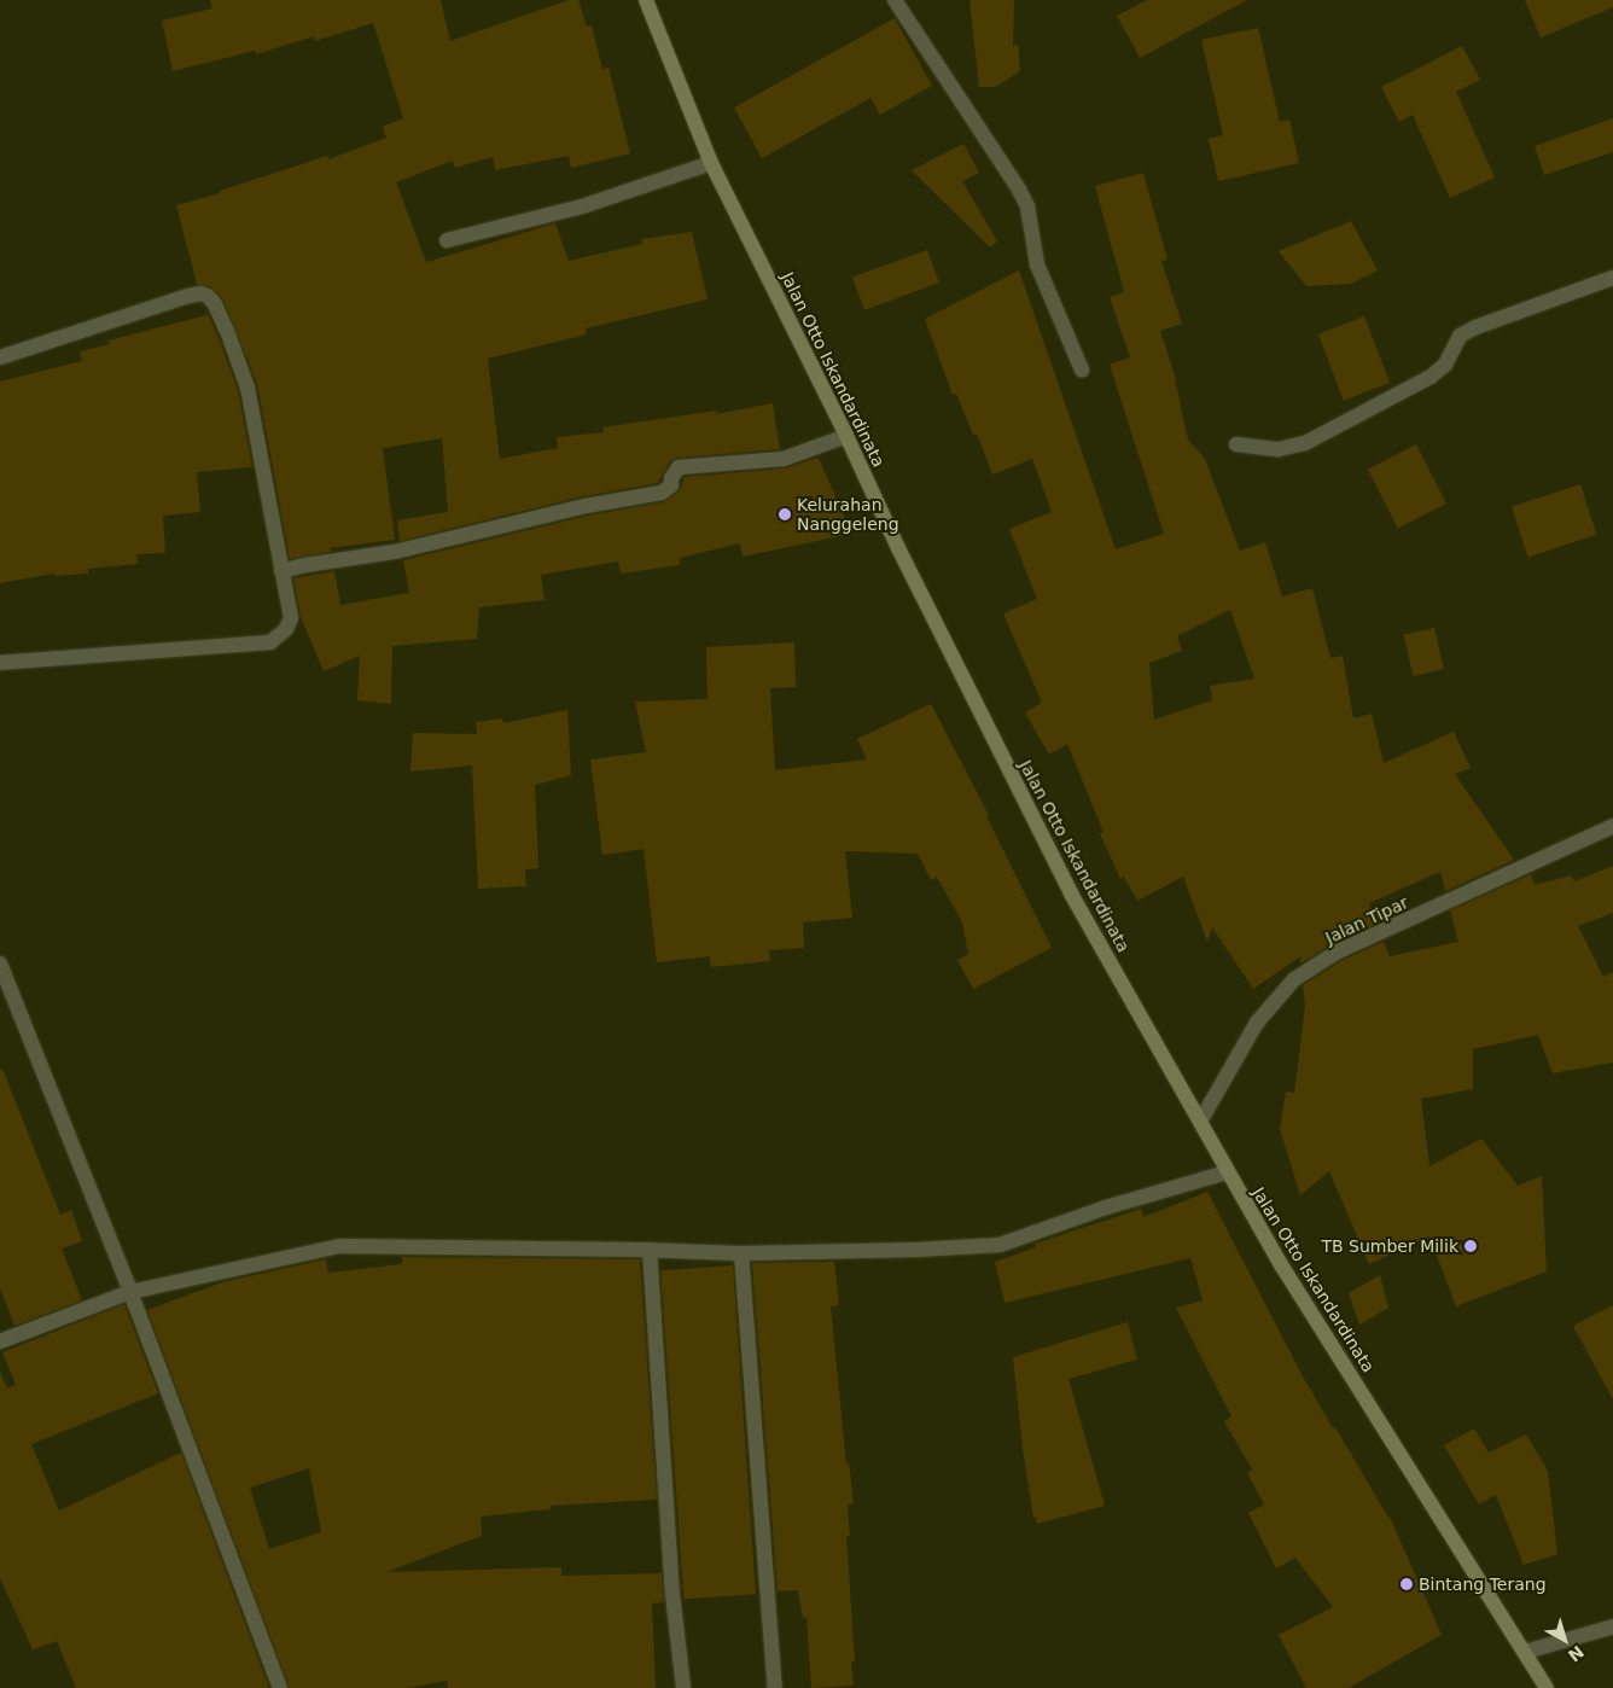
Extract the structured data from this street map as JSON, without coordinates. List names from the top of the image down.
{
  "streets": {
    "main road": ["Jalan Otto Iskandardinata"],
    "street": ["Jalan Tipar"]
  },
  "crossings": [
    ["Jalan Otto Iskandardinata", "Jalan Tipar"]
  ],
  "places": ["Kelurahan Nanggeleng", "TB Sumber Milik", "Bintang Terang"],
  "north": "bottom right"
}
